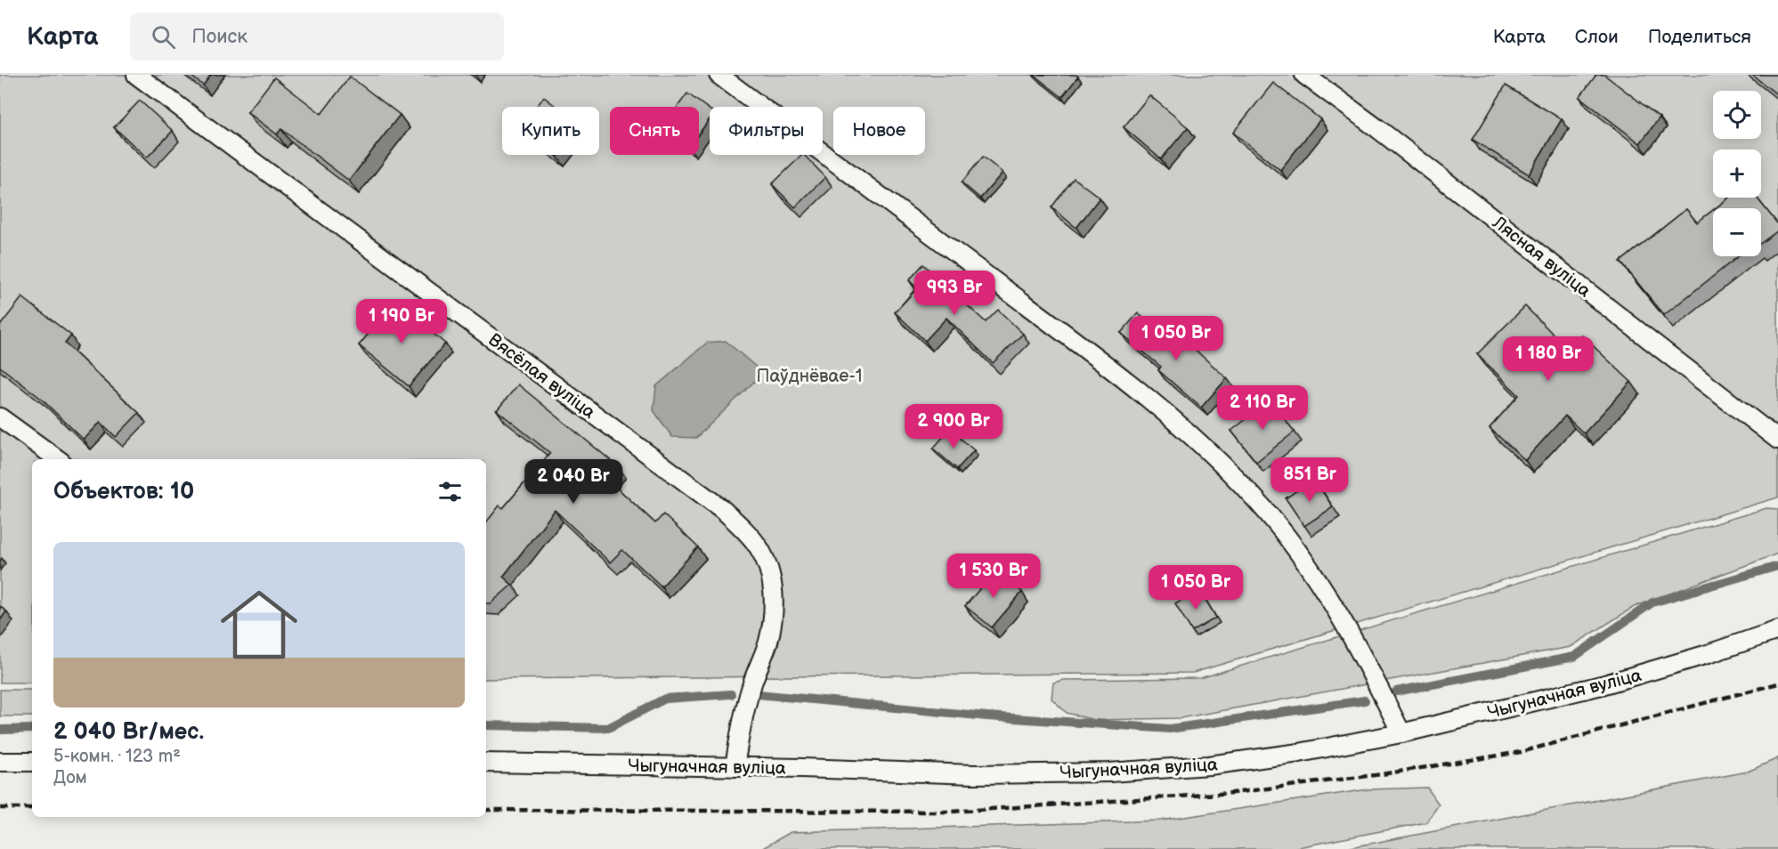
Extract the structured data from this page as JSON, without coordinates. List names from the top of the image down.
{
  "streets": {
    "lane": ["Лясная вуліца", "Вясёлая вуліца", "Чыгуначная вуліца"]
  },
  "crossings": [
    ["Вясёлая вуліца", "Чыгуначная вуліца"]
  ],
  "parks": ["Паўднёвае-1"],
  "page": {
    "header": "Карта",
    "search": "Поиск",
    "nav": ["Карта", "Слои", "Поделиться"],
    "map_buttons": ["+", "−"],
    "chip": [
      "Купить",
      "Снять",
      "Фильтры",
      "Новое"
    ],
    "price": [
      "993 Br",
      "1 190 Br",
      "1 050 Br",
      "1 180 Br",
      "2 110 Br",
      "2 900 Br",
      "851 Br",
      "2 040 Br",
      "1 530 Br",
      "1 050 Br"
    ],
    "heading": "Объектов: 10",
    "list": [
      {
        "name": "2 040 Br/мес.",
        "note": "5-комн. · 123 m² · Дом"
      }
    ]
  }
}
